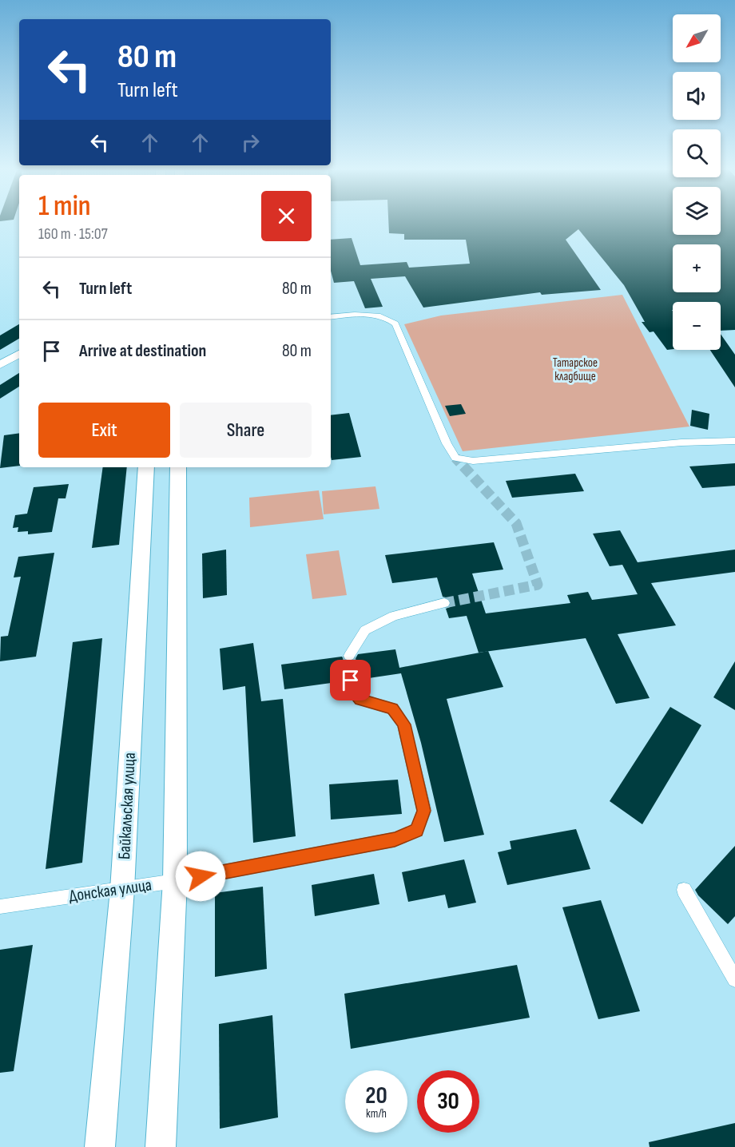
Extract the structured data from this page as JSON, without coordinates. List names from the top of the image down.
{
  "streets": {
    "main road": ["Байкальская улица"],
    "street": ["Донская улица"]
  },
  "crossings": [
    ["Байкальская улица", "Донская улица"]
  ],
  "parks": ["Татарское кладбище"],
  "north": "bottom left",
  "page": {
    "map_buttons": ["+", "−"],
    "turn": ["80 m", "Turn left"],
    "heading": ["1 min", "160 m · 15:07"],
    "list": [
      {
        "name": "Turn left",
        "value": "80 m"
      },
      {
        "name": "Arrive at destination",
        "value": "80 m"
      }
    ],
    "buttons": ["Exit", "Share"],
    "speed": "20 km/h",
    "limit": "30"
  }
}
